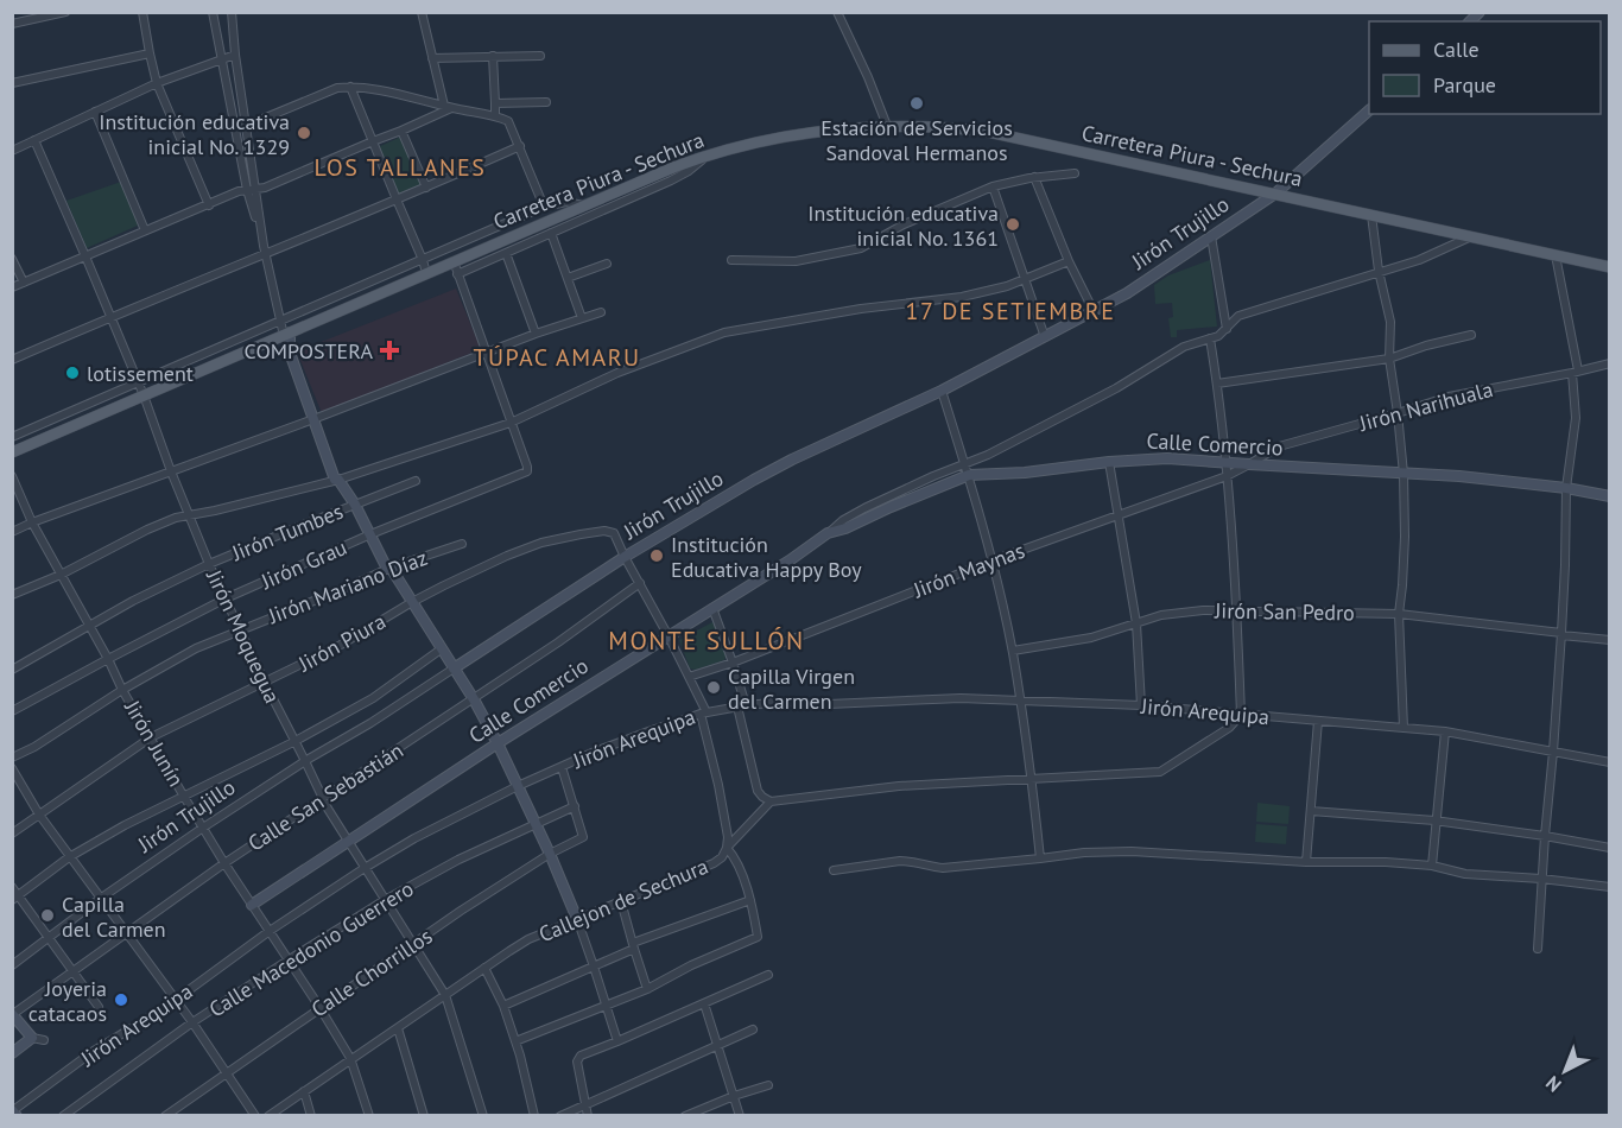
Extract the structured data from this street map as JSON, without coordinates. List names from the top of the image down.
{
  "streets": {
    "main road": ["Carretera Piura - Sechura"],
    "street": [
      "Jirón Trujillo",
      "Jirón Narihuala",
      "Calle Comercio",
      "Jirón Tumbes",
      "Jirón Grau",
      "Jirón Maynas",
      "Jirón Mariano Díaz",
      "Jirón San Pedro",
      "Jirón Moquegua",
      "Jirón Piura",
      "Jirón Arequipa",
      "Jirón Junín",
      "Calle San Sebastián",
      "Callejon de Sechura",
      "Calle Macedonio Guerrero",
      "Calle Chorrillos"
    ]
  },
  "crossings": [
    ["Carretera Piura - Sechura", "Jirón Trujillo"],
    ["Carretera Piura - Sechura", "Calle Comercio"],
    ["Carretera Piura - Sechura", "Jirón Moquegua"],
    ["Jirón Trujillo", "Jirón Moquegua"],
    ["Jirón Trujillo", "Jirón Piura"],
    ["Jirón Trujillo", "Jirón Junín"],
    ["Jirón Narihuala", "Calle Comercio"],
    ["Jirón Narihuala", "Jirón Maynas"],
    ["Calle Comercio", "Jirón Maynas"],
    ["Calle Comercio", "Jirón Moquegua"],
    ["Calle Comercio", "Jirón Junín"],
    ["Jirón Tumbes", "Jirón Moquegua"],
    ["Jirón Tumbes", "Jirón Junín"],
    ["Jirón Grau", "Jirón Moquegua"],
    ["Jirón Grau", "Jirón Junín"],
    ["Jirón Mariano Díaz", "Jirón Moquegua"],
    ["Jirón Mariano Díaz", "Jirón Junín"],
    ["Jirón Moquegua", "Jirón Piura"],
    ["Jirón Moquegua", "Jirón Arequipa"],
    ["Jirón Moquegua", "Calle San Sebastián"],
    ["Jirón Moquegua", "Callejon de Sechura"],
    ["Jirón Moquegua", "Calle Macedonio Guerrero"],
    ["Jirón Moquegua", "Calle Chorrillos"],
    ["Jirón Piura", "Jirón Junín"],
    ["Jirón Arequipa", "Jirón Junín"],
    ["Jirón Junín", "Calle San Sebastián"],
    ["Jirón Junín", "Callejon de Sechura"],
    ["Jirón Junín", "Calle Macedonio Guerrero"],
    ["Jirón Junín", "Calle Chorrillos"],
    ["Calle Macedonio Guerrero", "Calle Chorrillos"]
  ],
  "districts": [
    "LOS TALLANES",
    "17 DE SETIEMBRE",
    "TÚPAC AMARU",
    "MONTE SULLÓN"
  ],
  "places": {
    "other": [
      "Estación de Servicios Sandoval Hermanos",
      "Institución educativa inicial No. 1329",
      "Institución educativa inicial No. 1361",
      "lotissement",
      "Institución Educativa Happy Boy",
      "Capilla Virgen del Carmen",
      "Capilla del Carmen",
      "Joyeria catacaos"
    ],
    "health": ["COMPOSTERA"]
  },
  "legend": ["Calle", "Parque"],
  "north": "bottom left"
}
